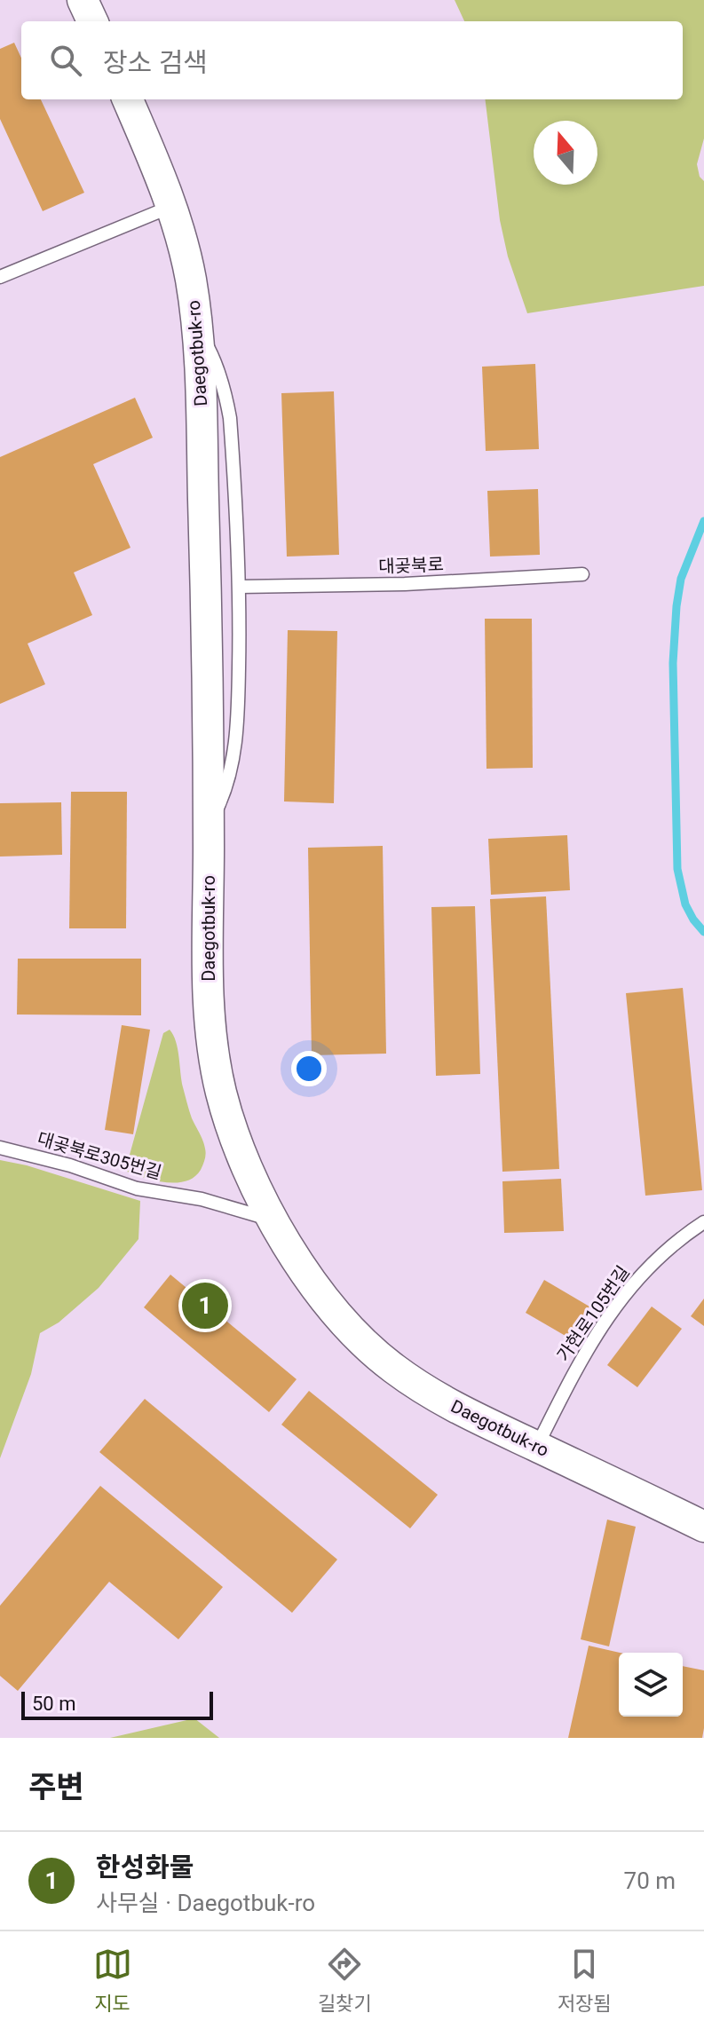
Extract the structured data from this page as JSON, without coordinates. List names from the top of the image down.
{
  "streets": {
    "street": ["Daegotbuk-ro"],
    "lane": ["대곶북로", "대곶북로305번길", "가현로105번길"]
  },
  "crossings": [
    ["Daegotbuk-ro", "대곶북로305번길"],
    ["Daegotbuk-ro", "가현로105번길"]
  ],
  "scale_bar": "50 m",
  "north": "top",
  "page": {
    "search": "장소 검색",
    "pins": "1",
    "scale": "50 m",
    "heading": "주변",
    "list": [
      {
        "mark": "1",
        "name": "한성화물",
        "note": "사무실 · Daegotbuk-ro",
        "value": "70 m"
      }
    ],
    "nav": ["지도", "길찾기", "저장됨"]
  }
}
